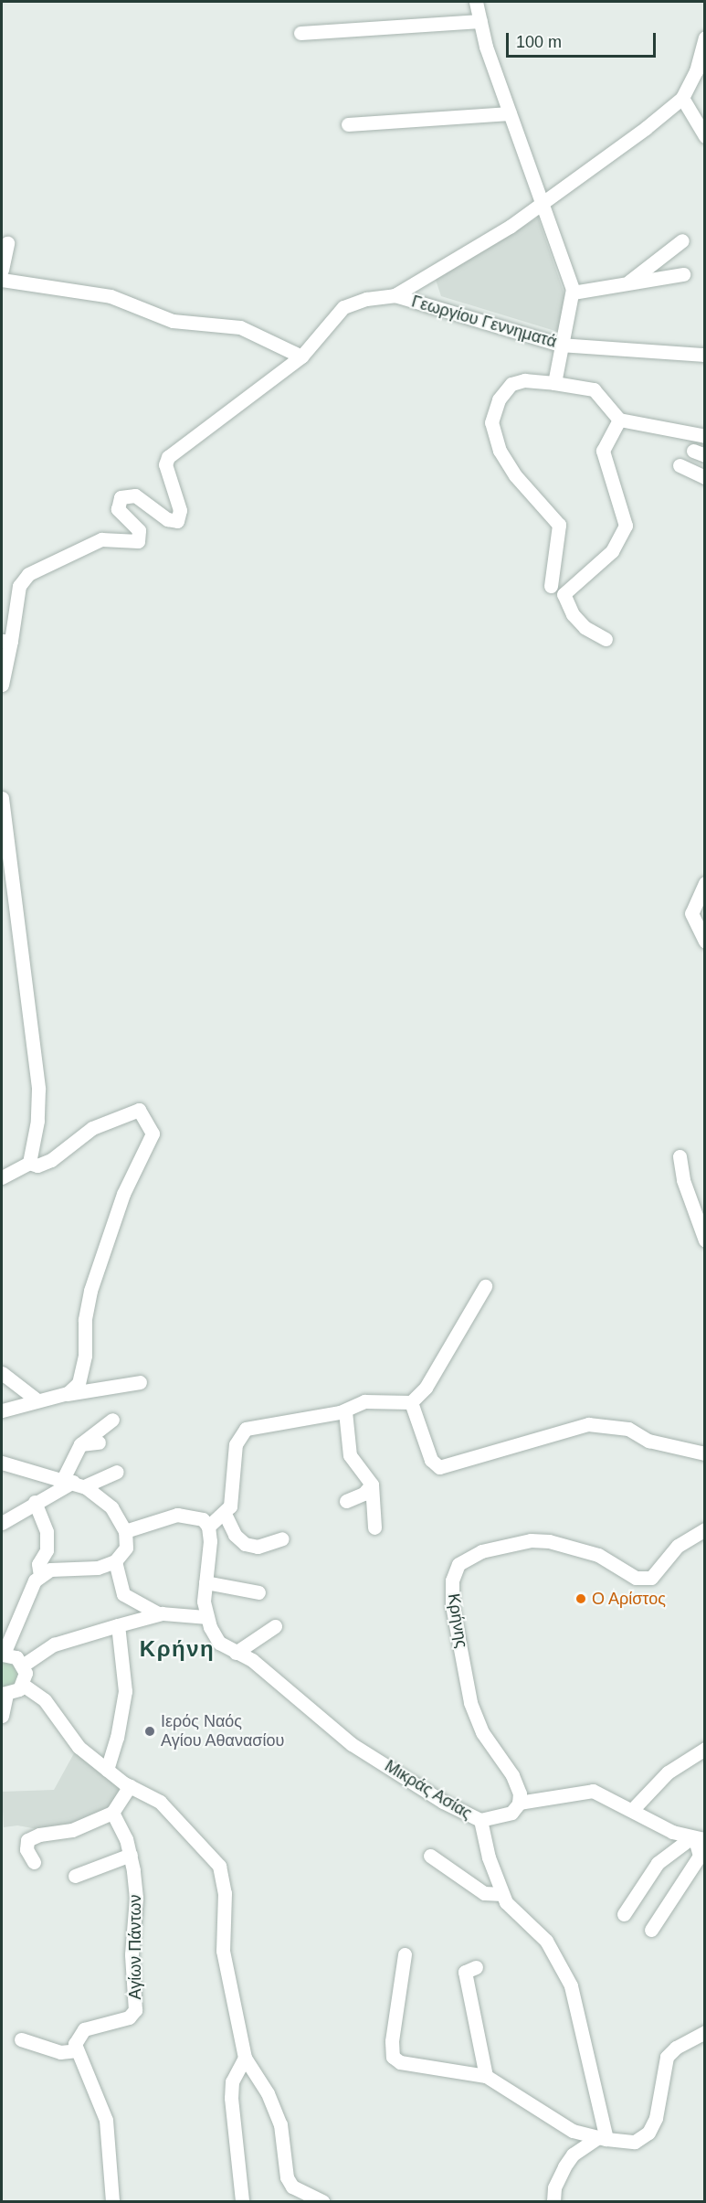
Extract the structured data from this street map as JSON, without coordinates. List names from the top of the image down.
{
  "streets": {
    "street": [
      "Γεωργίου Γεννηματά",
      "Κρήνης",
      "Μικράς Ασίας",
      "Αγίων Πάντων"
    ]
  },
  "districts": ["Κρήνη"],
  "places": ["Ο Αρίστος", "Ιερός Ναός Αγίου Αθανασίου"],
  "scale_bar": "100 m"
}
